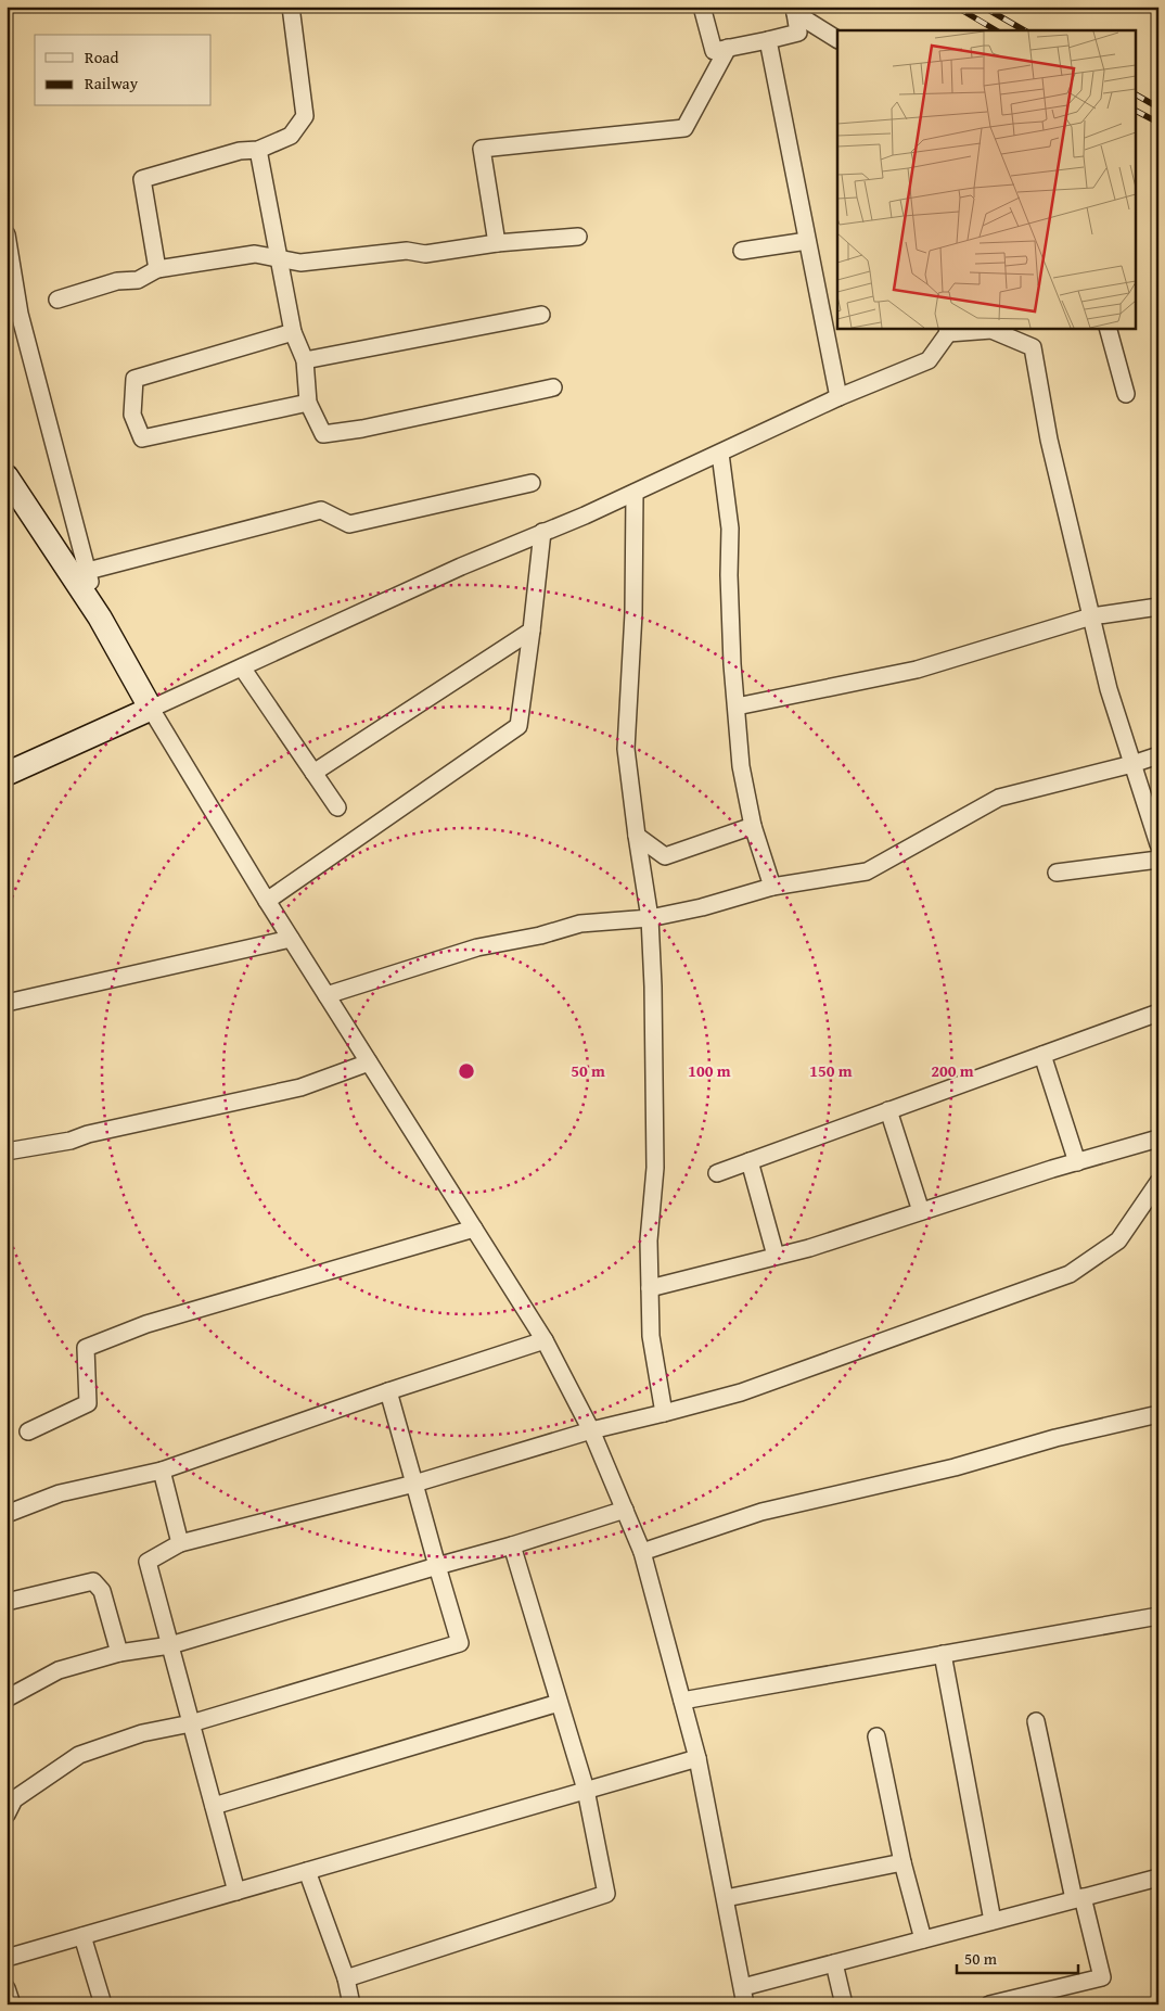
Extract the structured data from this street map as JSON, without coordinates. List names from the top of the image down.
{
  "legend": ["Road", "Railway"],
  "scale_bar": "50 m",
  "rings": [
    "50 m",
    "100 m",
    "150 m",
    "200 m"
  ]
}
